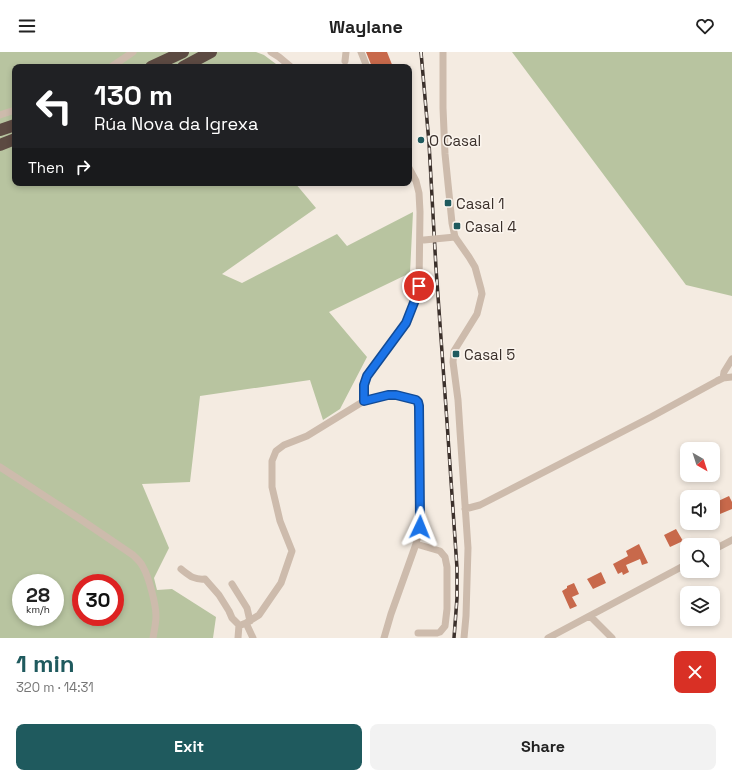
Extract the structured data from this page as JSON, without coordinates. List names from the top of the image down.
{
  "places": {
    "other": ["O Casal"],
    "transit": ["Casal 1", "Casal 4", "Casal 5"]
  },
  "north": "bottom right",
  "page": {
    "header": "Waylane",
    "turn": ["130 m", "Rúa Nova da Igrexa"],
    "then": "Then",
    "speed": "28 km/h",
    "limit": "30",
    "heading": ["1 min", "320 m · 14:31"],
    "buttons": ["Exit", "Share"]
  }
}
